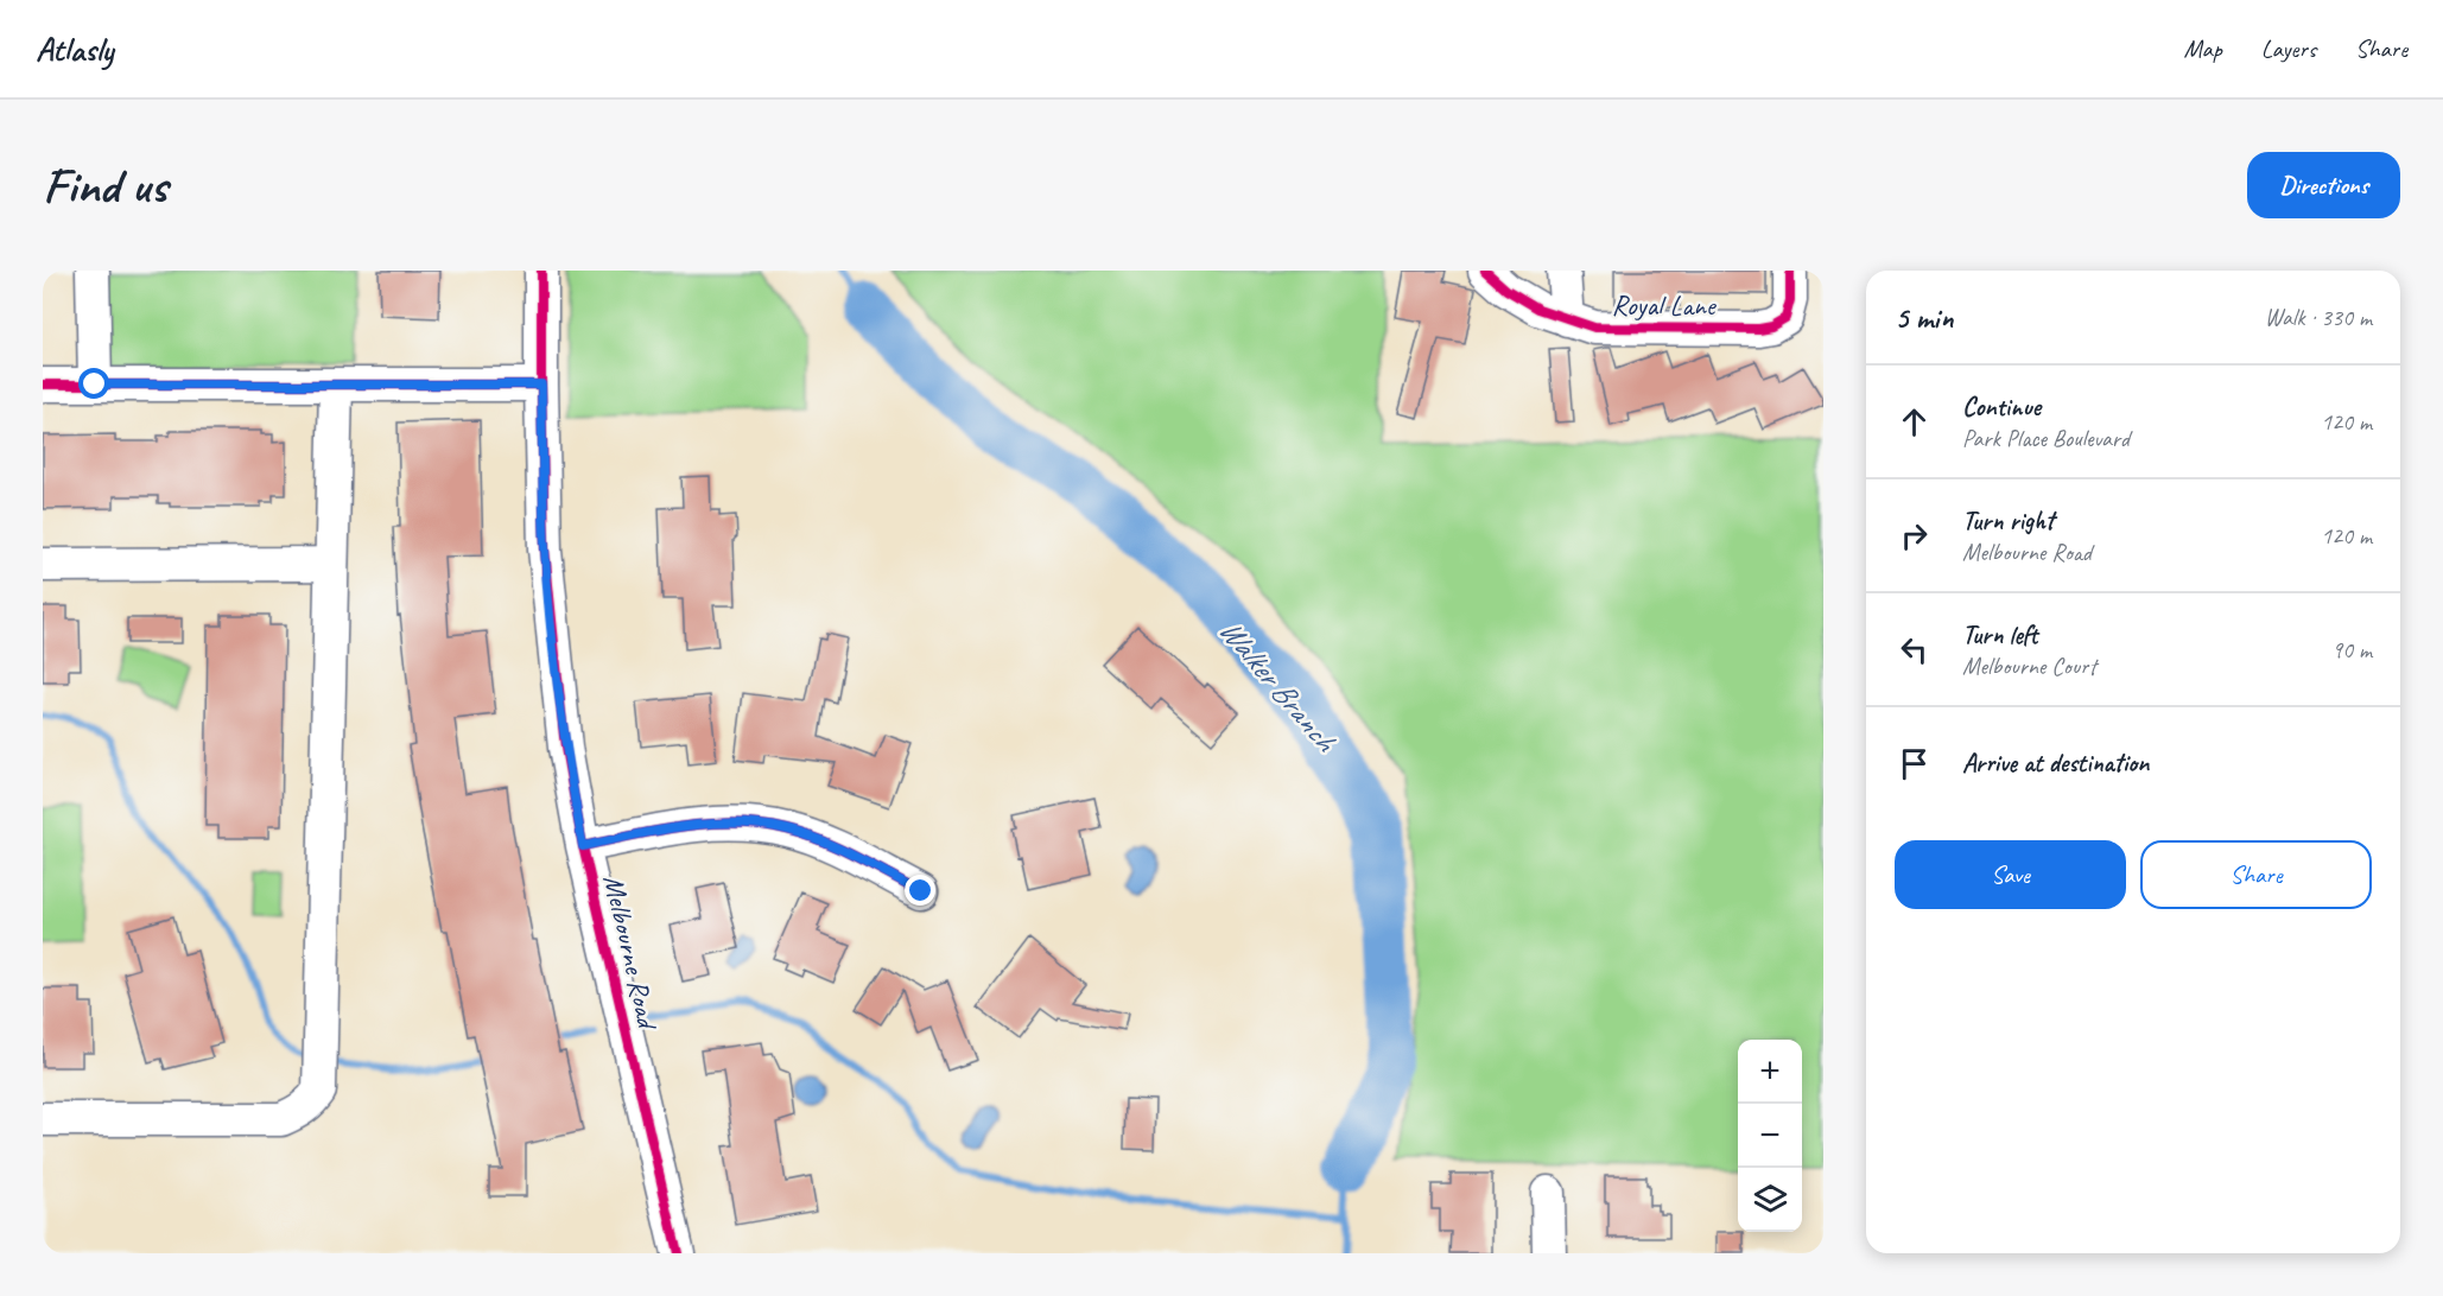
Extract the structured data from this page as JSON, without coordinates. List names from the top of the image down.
{
  "streets": {
    "street": ["Royal Lane", "Melbourne Road"]
  },
  "water": ["Walker Branch"],
  "page": {
    "header": "Atlasly",
    "nav": ["Map", "Layers", "Share"],
    "buttons": [
      "Directions",
      ["Save", "Share"]
    ],
    "title": "Find us",
    "heading": ["5 min", "Walk · 330 m"],
    "list": [
      ["Continue", "Park Place Boulevard", "120 m"],
      ["Turn right", "Melbourne Road", "120 m"],
      ["Turn left", "Melbourne Court", "90 m"],
      "Arrive at destination"
    ],
    "map_buttons": ["+", "−"]
  }
}
